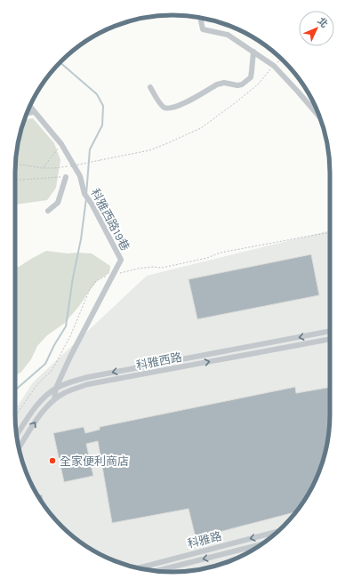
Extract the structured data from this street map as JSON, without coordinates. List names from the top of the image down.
{
  "streets": {
    "street": ["科雅西路19巷", "科雅西路", "科雅路"]
  },
  "crossings": [
    ["科雅西路19巷", "科雅西路"]
  ],
  "one_way": ["科雅路"],
  "places": ["全家便利商店"],
  "north": "top right"
}
